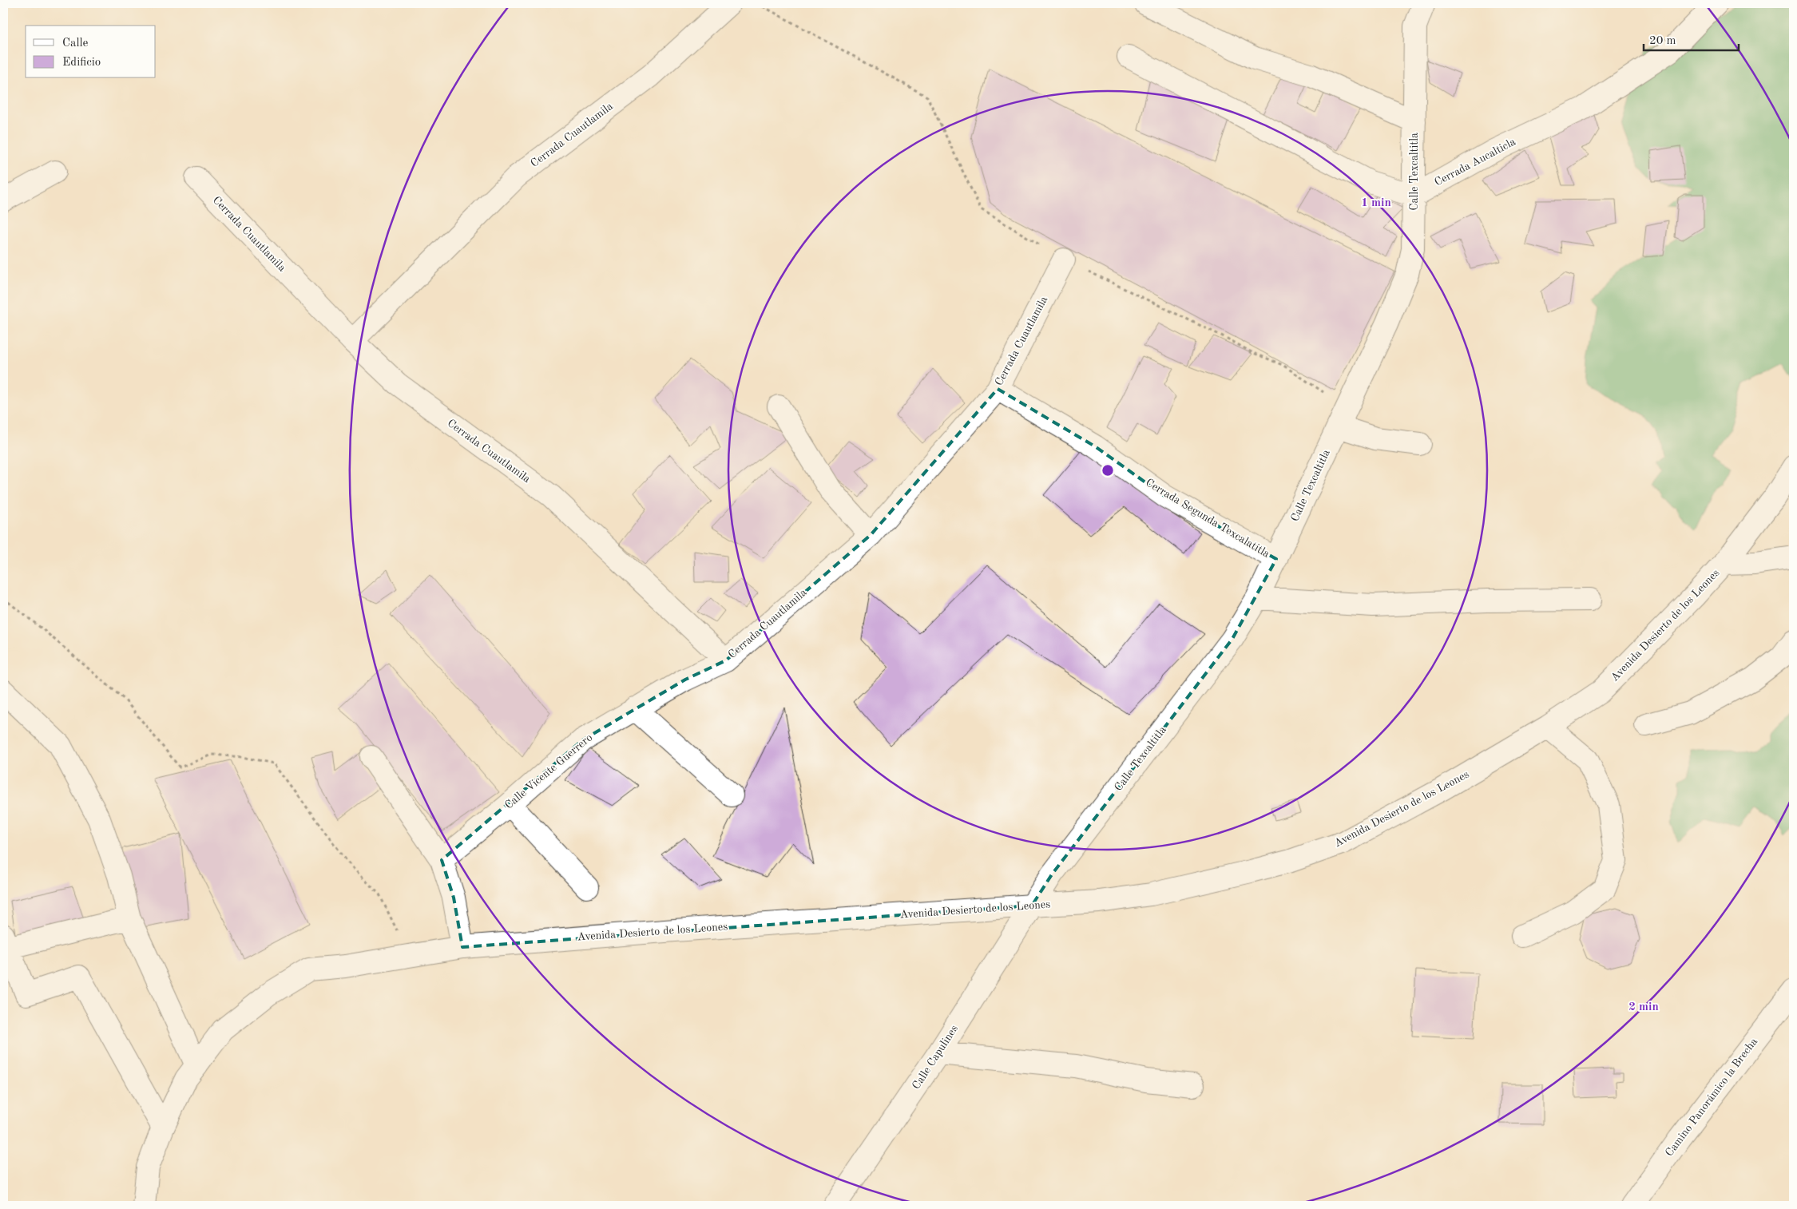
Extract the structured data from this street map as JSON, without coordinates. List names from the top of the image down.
{
  "streets": {
    "street": [
      "Cerrada Cuautlamila",
      "Cerrada Aucalticla",
      "Calle Texcaltitla",
      "Cerrada Segunda Texcalatitla",
      "Avenida Desierto de los Leones",
      "Calle Vicente Guerrero",
      "Calle Capulines",
      "Camino Panorámico la Brecha"
    ]
  },
  "crossings": [
    ["Cerrada Cuautlamila", "Cerrada Segunda Texcalatitla"],
    ["Cerrada Cuautlamila", "Calle Vicente Guerrero"],
    ["Cerrada Aucalticla", "Calle Texcaltitla"],
    ["Calle Texcaltitla", "Cerrada Segunda Texcalatitla"],
    ["Calle Texcaltitla", "Avenida Desierto de los Leones"],
    ["Calle Texcaltitla", "Calle Capulines"],
    ["Avenida Desierto de los Leones", "Calle Capulines"]
  ],
  "legend": ["Calle", "Edificio"],
  "scale_bar": "20 m",
  "rings": ["1 min", "2 min"]
}
